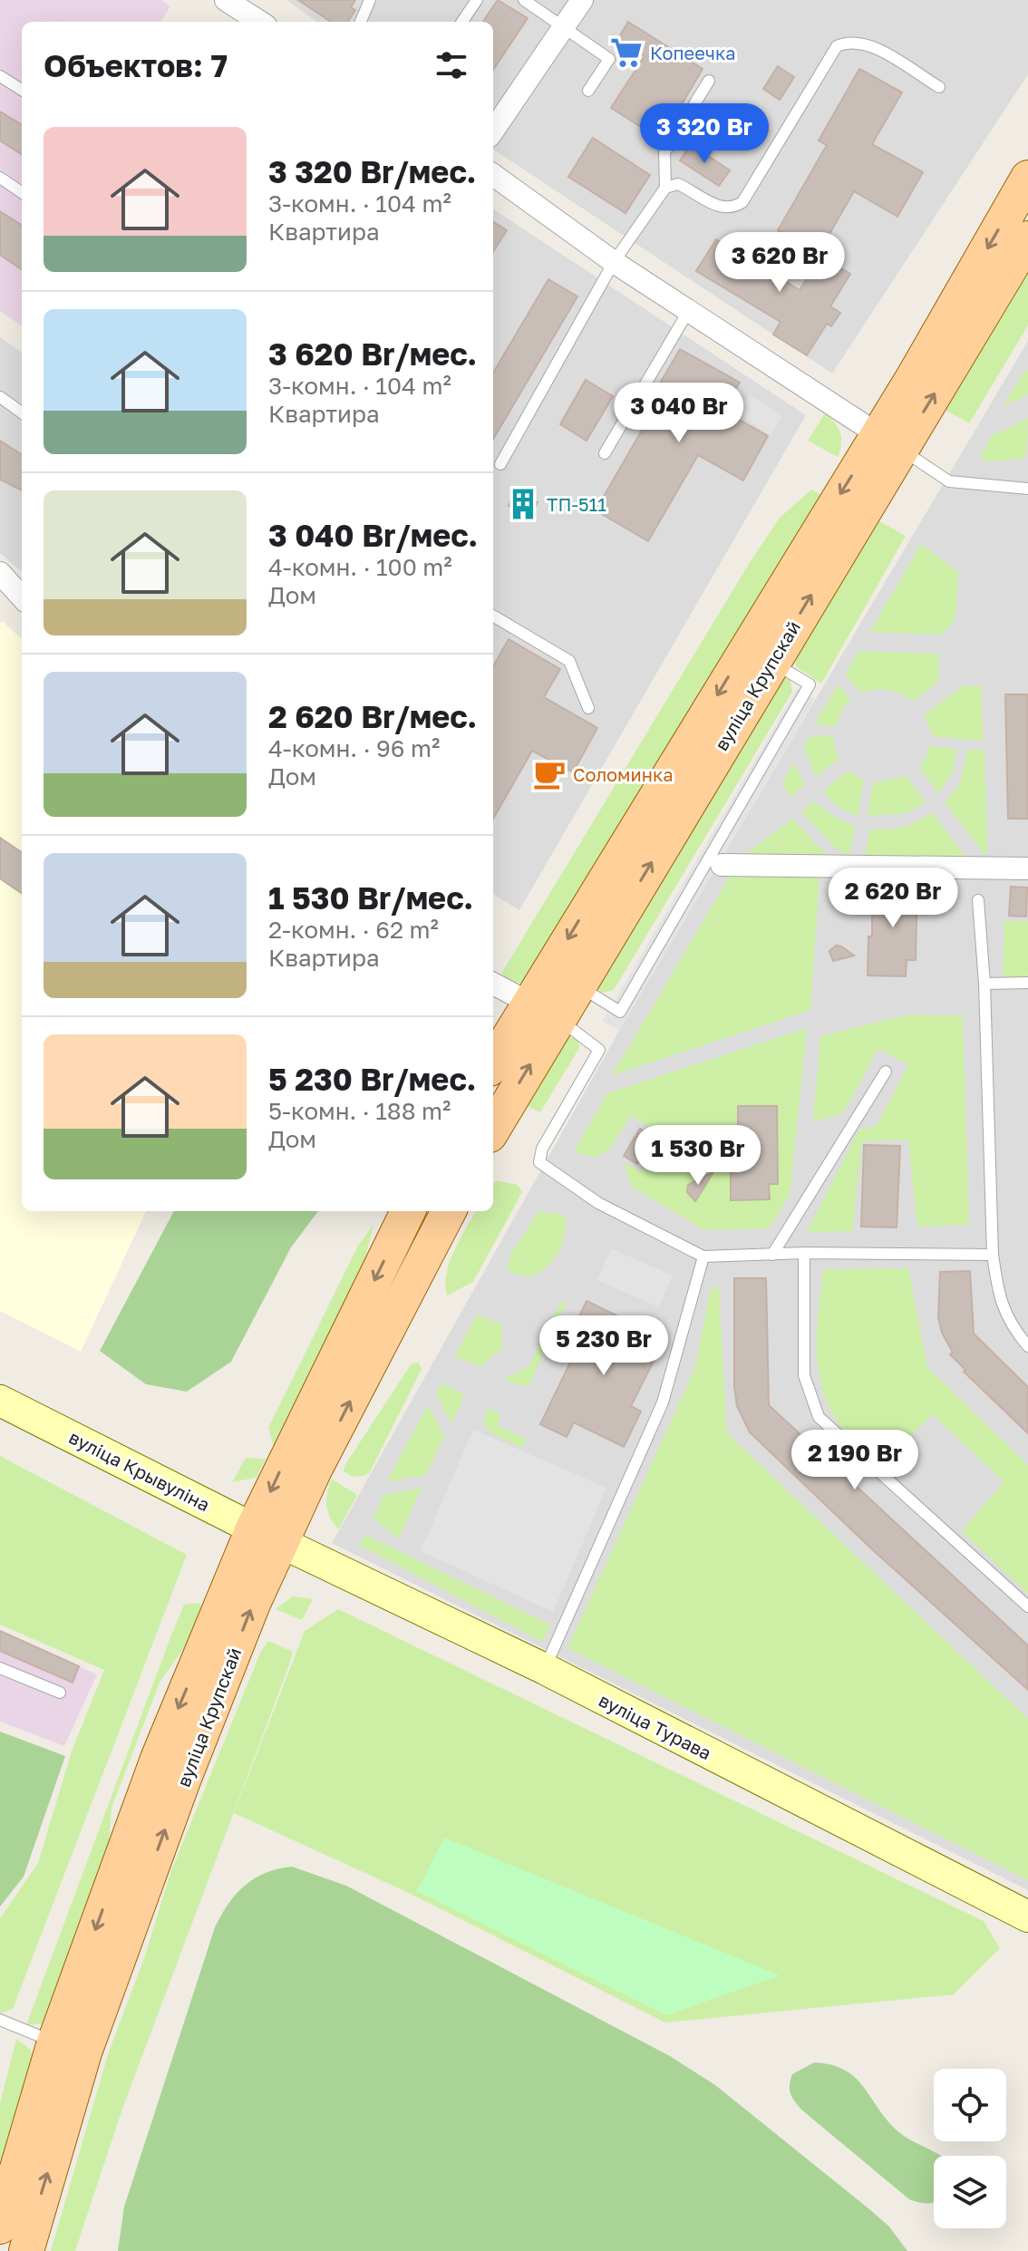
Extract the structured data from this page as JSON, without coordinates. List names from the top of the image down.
{
  "streets": {
    "main road": ["вуліца Крупскай", "вуліца Крывуліна", "вуліца Турава"]
  },
  "crossings": [
    ["вуліца Крупскай", "вуліца Крывуліна"],
    ["вуліца Крупскай", "вуліца Турава"],
    ["вуліца Крывуліна", "вуліца Турава"]
  ],
  "places": {
    "supermarket": ["Копеечка"],
    "building": ["ТП-511"],
    "cafe": ["Соломинка"]
  },
  "page": {
    "heading": "Объектов: 7",
    "price": [
      "3 320 Br",
      "3 620 Br",
      "3 040 Br",
      "2 620 Br",
      "1 530 Br",
      "5 230 Br",
      "2 190 Br"
    ],
    "list": [
      {
        "name": "3 320 Br/мес.",
        "note": "3-комн. · 104 m² · Квартира"
      },
      {
        "name": "3 620 Br/мес.",
        "note": "3-комн. · 104 m² · Квартира"
      },
      {
        "name": "3 040 Br/мес.",
        "note": "4-комн. · 100 m² · Дом"
      },
      {
        "name": "2 620 Br/мес.",
        "note": "4-комн. · 96 m² · Дом"
      },
      {
        "name": "1 530 Br/мес.",
        "note": "2-комн. · 62 m² · Квартира"
      },
      {
        "name": "5 230 Br/мес.",
        "note": "5-комн. · 188 m² · Дом"
      }
    ]
  }
}
